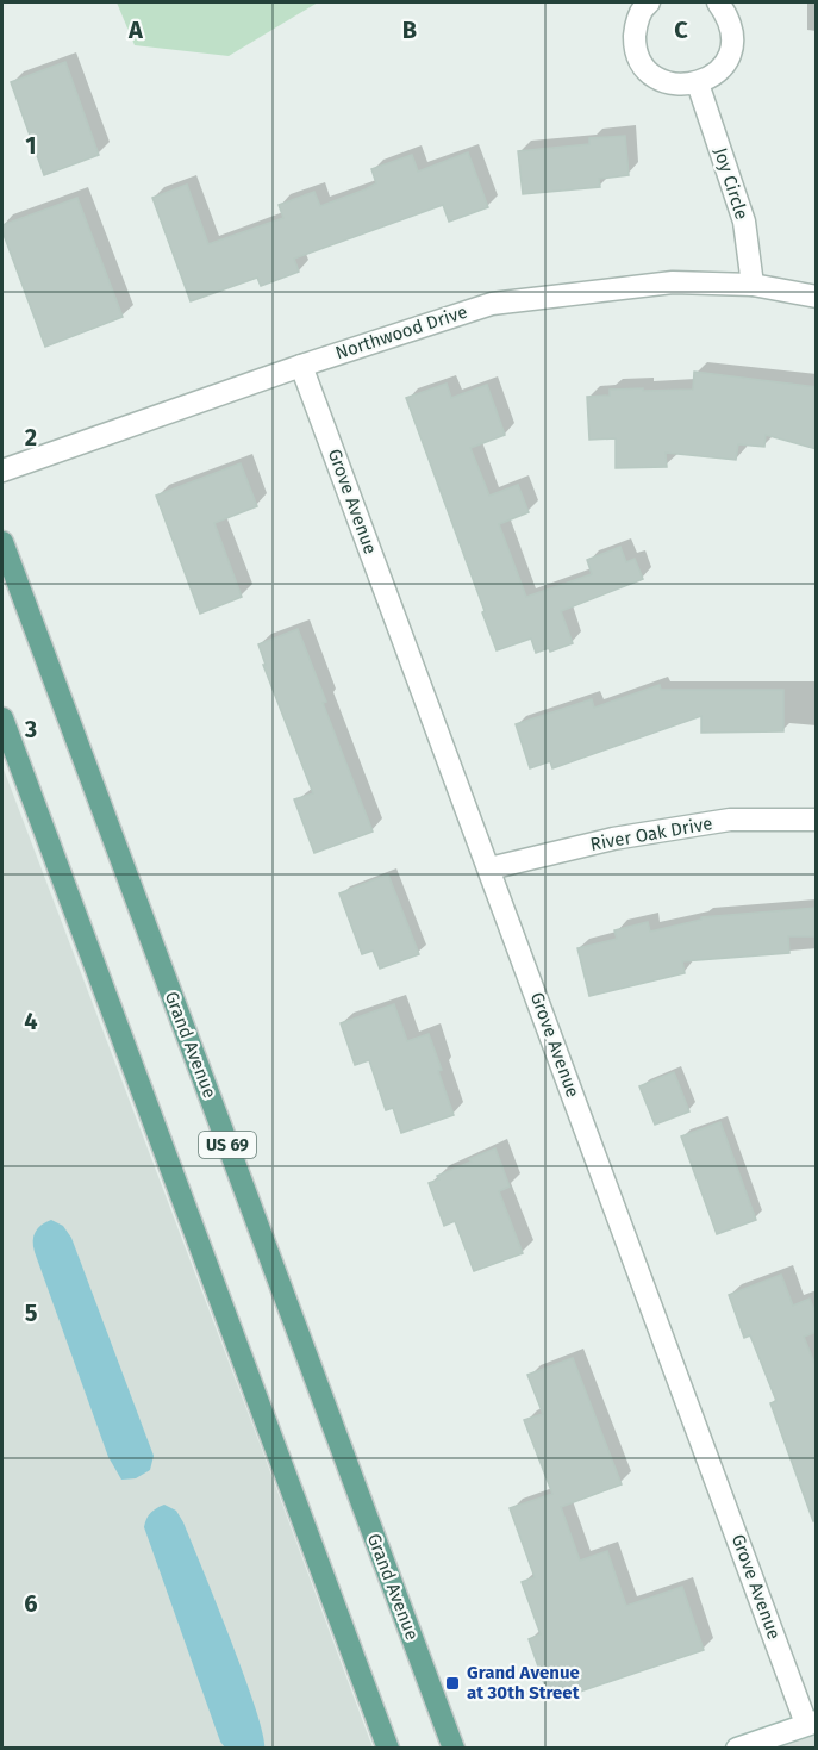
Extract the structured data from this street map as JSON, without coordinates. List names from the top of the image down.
{
  "streets": {
    "main road": ["Grand Avenue", "US 69"],
    "street": [
      "Joy Circle",
      "Northwood Drive",
      "Grove Avenue",
      "River Oak Drive"
    ]
  },
  "crossings": [
    ["Joy Circle", "Northwood Drive"],
    ["Northwood Drive", "Grove Avenue"],
    ["Grove Avenue", "River Oak Drive"]
  ],
  "places": {
    "transit": ["Grand Avenue at 30th Street"]
  },
  "grid": {
    "columns": ["A", "B", "C"],
    "rows": [
      "1",
      "2",
      "3",
      "4",
      "5",
      "6"
    ]
  }
}
